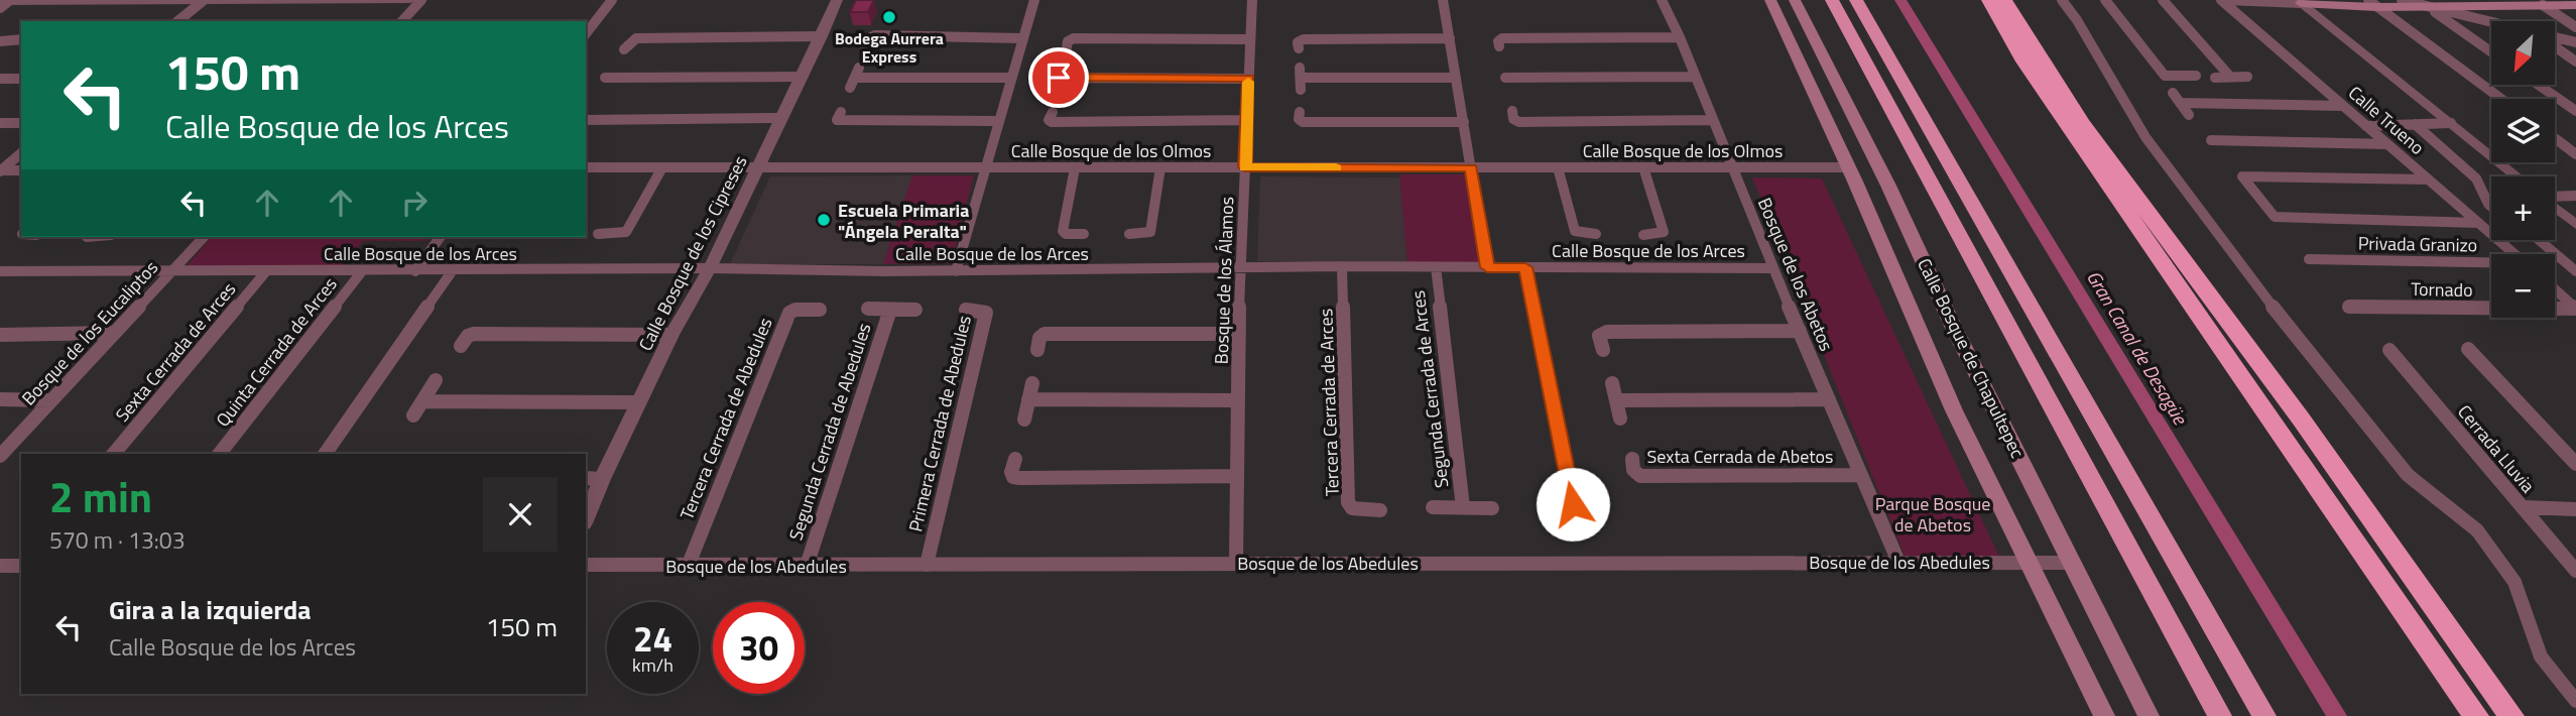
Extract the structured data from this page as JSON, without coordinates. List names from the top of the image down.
{
  "streets": {
    "main road": ["Calle Bosque de Chapultepec"],
    "street": [
      "Calle Trueno",
      "Calle Bosque de los Olmos",
      "Privada Granizo",
      "Calle Bosque de los Arces",
      "Calle Bosque de los Cipreses",
      "Bosque de los Abetos",
      "Bosque de los Álamos",
      "Tornado",
      "Bosque de los Eucaliptos",
      "Sexta Cerrada de Arces",
      "Quinta Cerrada de Arces",
      "Segunda Cerrada de Arces",
      "Tercera Cerrada de Arces",
      "Tercera Cerrada de Abedules",
      "Primera Cerrada de Abedules",
      "Segunda Cerrada de Abedules",
      "Cerrada Lluvia",
      "Sexta Cerrada de Abetos",
      "Bosque de los Abedules"
    ]
  },
  "crossings": [
    ["Calle Bosque de los Olmos", "Calle Bosque de los Cipreses"],
    ["Calle Bosque de los Olmos", "Bosque de los Abetos"],
    ["Calle Bosque de los Olmos", "Bosque de los Álamos"],
    ["Calle Bosque de los Olmos", "Calle Bosque de Chapultepec"],
    ["Calle Bosque de los Arces", "Calle Bosque de los Cipreses"],
    ["Calle Bosque de los Arces", "Bosque de los Abetos"],
    ["Calle Bosque de los Arces", "Bosque de los Álamos"],
    ["Calle Bosque de los Arces", "Bosque de los Eucaliptos"],
    ["Calle Bosque de los Arces", "Sexta Cerrada de Arces"],
    ["Calle Bosque de los Arces", "Quinta Cerrada de Arces"],
    ["Calle Bosque de los Arces", "Segunda Cerrada de Arces"],
    ["Calle Bosque de los Arces", "Tercera Cerrada de Arces"],
    ["Bosque de los Abetos", "Sexta Cerrada de Abetos"],
    ["Bosque de los Abetos", "Bosque de los Abedules"],
    ["Bosque de los Álamos", "Bosque de los Abedules"],
    ["Calle Bosque de Chapultepec", "Bosque de los Abedules"],
    ["Tercera Cerrada de Abedules", "Bosque de los Abedules"],
    ["Primera Cerrada de Abedules", "Bosque de los Abedules"],
    ["Segunda Cerrada de Abedules", "Bosque de los Abedules"]
  ],
  "water": ["Gran Canal de Desagüe"],
  "parks": ["Parque Bosque de Abetos"],
  "places": ["Bodega Aurrera Express", "Escuela Primaria \"Ángela Peralta\""],
  "north": "bottom left",
  "page": {
    "map_buttons": ["+", "−"],
    "turn": ["150 m", "Calle Bosque de los Arces"],
    "heading": ["2 min", "570 m · 13:03"],
    "list": [
      {
        "name": "Gira a la izquierda",
        "note": "Calle Bosque de los Arces",
        "value": "150 m"
      }
    ],
    "speed": "24 km/h",
    "limit": "30"
  }
}
